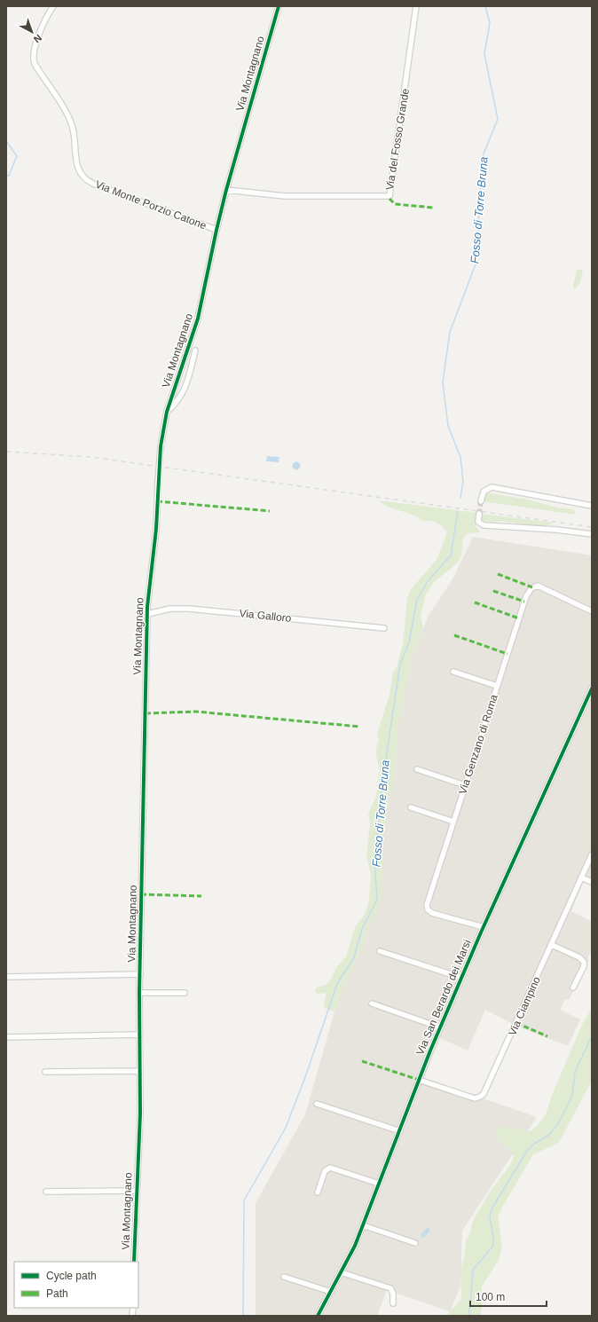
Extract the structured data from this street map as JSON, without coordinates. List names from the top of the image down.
{
  "streets": {
    "street": [
      "Via Montagnano",
      "Via del Fosso Grande",
      "Via Monte Porzio Catone",
      "Via Galloro",
      "Via Genzano di Roma",
      "Via San Berardo dei Marsi",
      "Via Ciampino"
    ]
  },
  "crossings": [
    ["Via Montagnano", "Via del Fosso Grande"],
    ["Via Montagnano", "Via Monte Porzio Catone"],
    ["Via Montagnano", "Via Galloro"],
    ["Via Genzano di Roma", "Via San Berardo dei Marsi"],
    ["Via San Berardo dei Marsi", "Via Ciampino"]
  ],
  "water": ["Fosso di Torre Bruna"],
  "legend": ["Cycle path", "Path"],
  "scale_bar": "100 m",
  "north": "bottom right"
}
